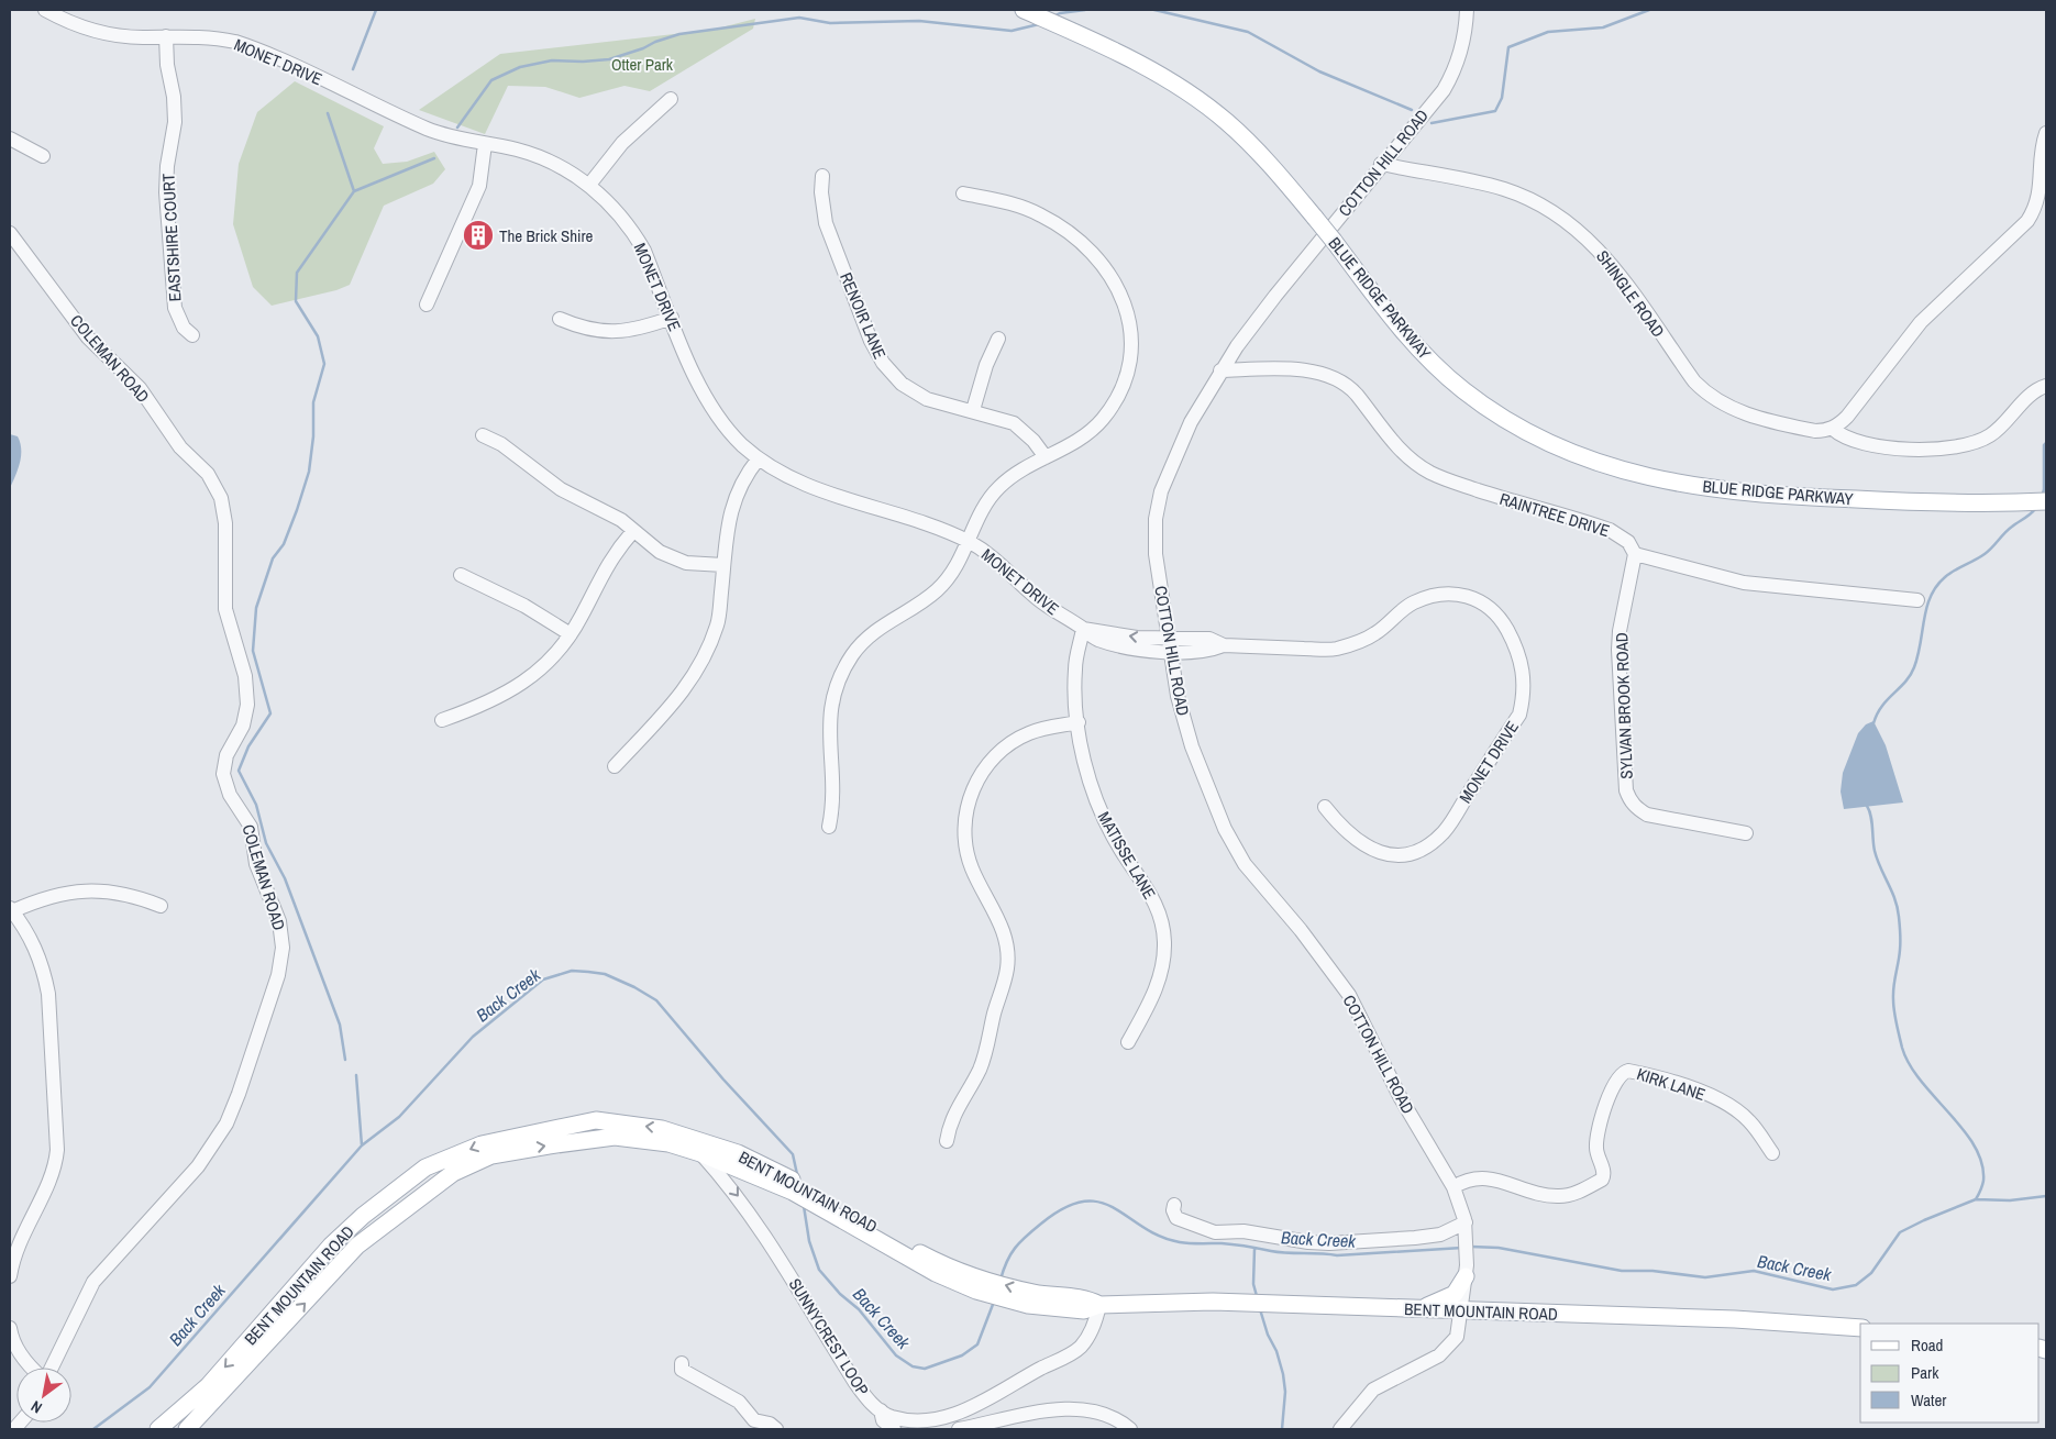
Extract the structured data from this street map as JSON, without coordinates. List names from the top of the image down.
{
  "streets": {
    "main road": ["BLUE RIDGE PARKWAY", "BENT MOUNTAIN ROAD"],
    "street": [
      "MONET DRIVE",
      "COTTON HILL ROAD",
      "EASTSHIRE COURT",
      "SHINGLE ROAD",
      "RENOIR LANE",
      "COLEMAN ROAD",
      "RAINTREE DRIVE",
      "SYLVAN BROOK ROAD",
      "MATISSE LANE",
      "KIRK LANE",
      "SUNNYCREST LOOP"
    ]
  },
  "crossings": [
    ["MONET DRIVE", "COTTON HILL ROAD"],
    ["MONET DRIVE", "EASTSHIRE COURT"],
    ["MONET DRIVE", "MATISSE LANE"],
    ["COTTON HILL ROAD", "SHINGLE ROAD"],
    ["COTTON HILL ROAD", "RAINTREE DRIVE"],
    ["COTTON HILL ROAD", "KIRK LANE"],
    ["COTTON HILL ROAD", "BENT MOUNTAIN ROAD"],
    ["RAINTREE DRIVE", "SYLVAN BROOK ROAD"],
    ["BENT MOUNTAIN ROAD", "SUNNYCREST LOOP"]
  ],
  "one_way": ["SUNNYCREST LOOP"],
  "water": ["Back Creek"],
  "parks": ["Otter Park"],
  "places": {
    "building": ["The Brick Shire"]
  },
  "legend": ["Road", "Park", "Water"],
  "north": "bottom left"
}
